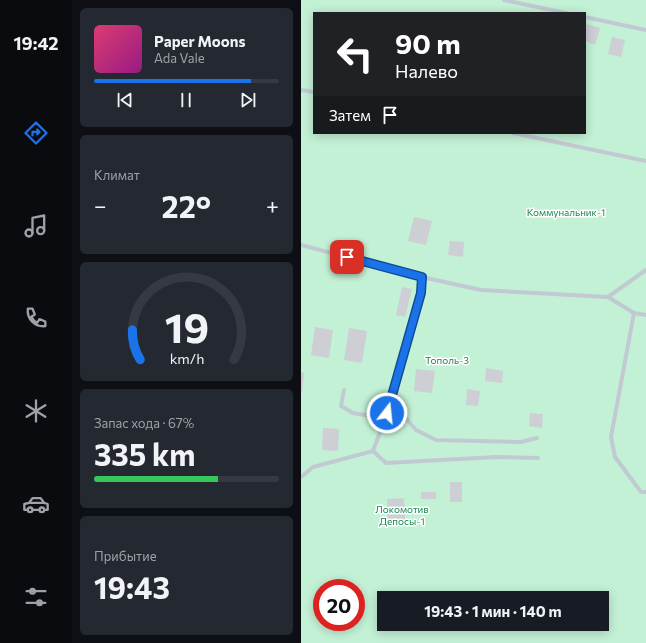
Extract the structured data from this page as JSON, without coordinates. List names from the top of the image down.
{
  "parks": ["Коммунальник-1", "Тополь-3", "Локомотив Депосы-1"],
  "page": {
    "tabs": "19:42",
    "turn": ["90 m", "Налево"],
    "song": ["Paper Moons", "Ada Vale"],
    "then": "Затем",
    "tile": [
      "Климат",
      ["Запас хода · 67%", "335 km"],
      ["Прибытие", "19:43"]
    ],
    "heat": ["−", "22°", "+"],
    "limit": "20",
    "trip": "19:43 · 1 мин · 140 m",
    "gauge": ["19", "km/h"]
  }
}
